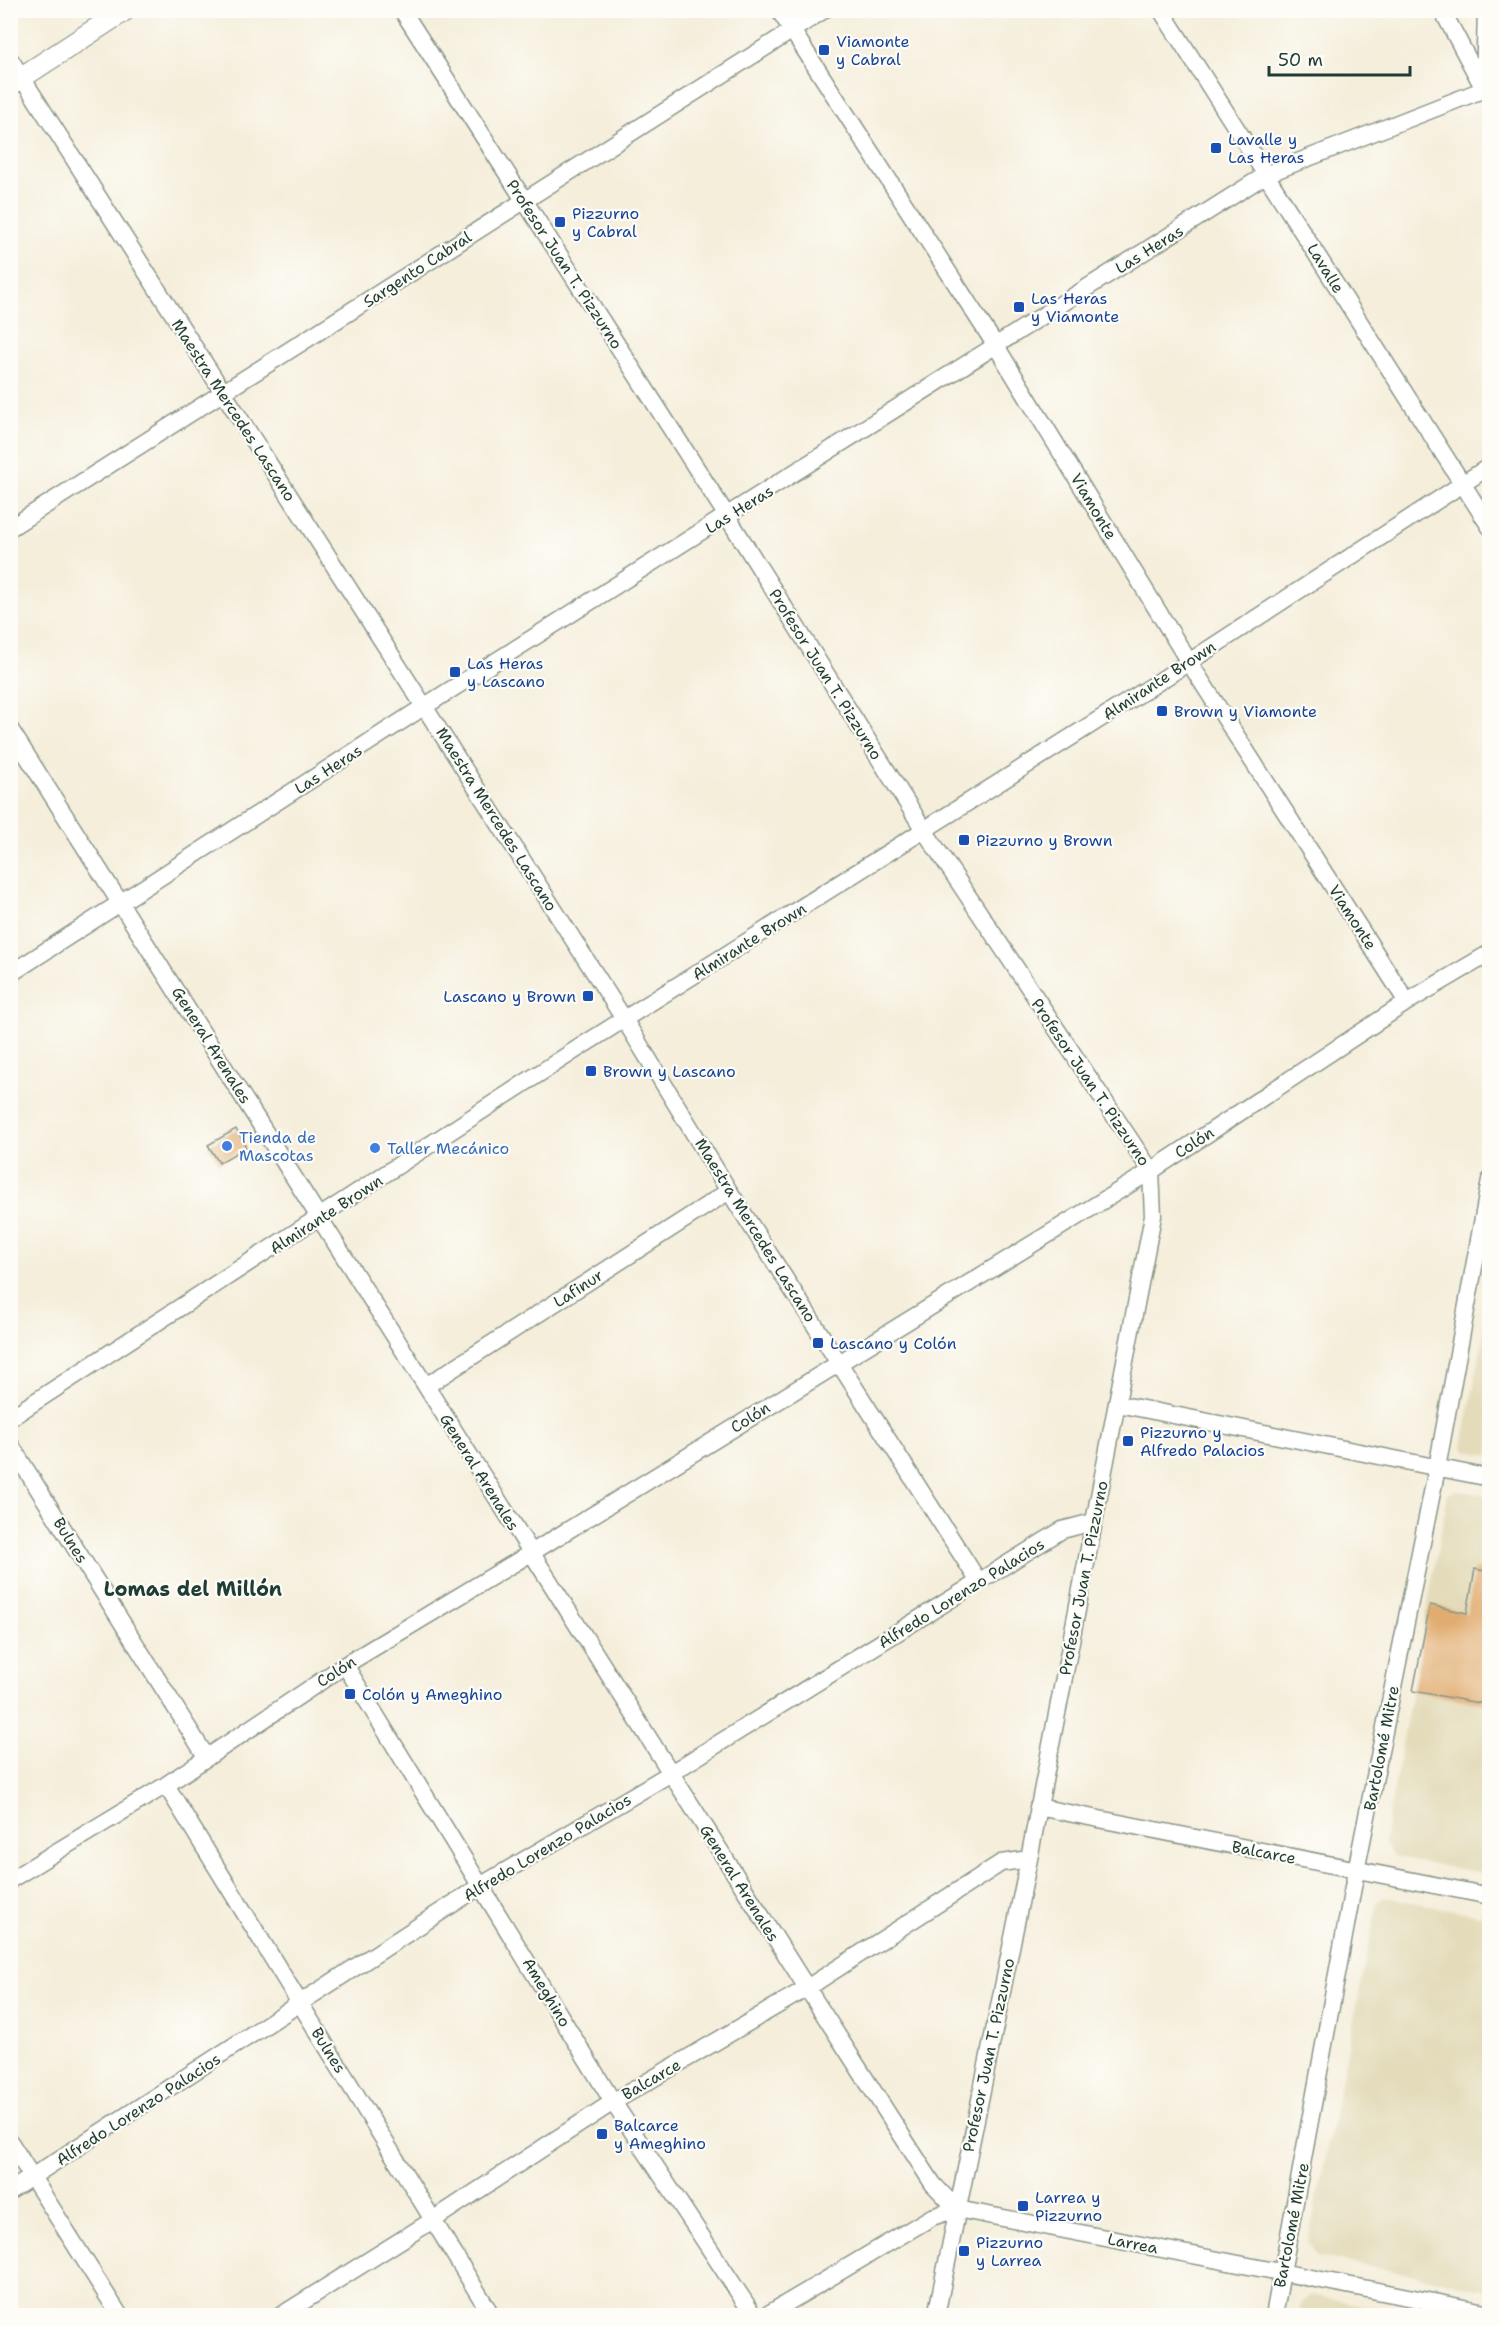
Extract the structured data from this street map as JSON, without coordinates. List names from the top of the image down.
{
  "streets": {
    "street": [
      "Las Heras",
      "Profesor Juan T. Pizzurno",
      "Lavalle",
      "Sargento Cabral",
      "Maestra Mercedes Lascano",
      "Viamonte",
      "Almirante Brown",
      "General Arenales",
      "Colón",
      "Lafinur",
      "Bulnes",
      "Alfredo Lorenzo Palacios",
      "Bartolomé Mitre",
      "Balcarce",
      "Ameghino",
      "Larrea"
    ]
  },
  "crossings": [
    ["Las Heras", "Profesor Juan T. Pizzurno"],
    ["Las Heras", "Lavalle"],
    ["Las Heras", "Maestra Mercedes Lascano"],
    ["Las Heras", "Viamonte"],
    ["Las Heras", "General Arenales"],
    ["Profesor Juan T. Pizzurno", "Sargento Cabral"],
    ["Profesor Juan T. Pizzurno", "Almirante Brown"],
    ["Profesor Juan T. Pizzurno", "General Arenales"],
    ["Profesor Juan T. Pizzurno", "Colón"],
    ["Profesor Juan T. Pizzurno", "Alfredo Lorenzo Palacios"],
    ["Profesor Juan T. Pizzurno", "Balcarce"],
    ["Profesor Juan T. Pizzurno", "Larrea"],
    ["Lavalle", "Almirante Brown"],
    ["Sargento Cabral", "Maestra Mercedes Lascano"],
    ["Sargento Cabral", "Viamonte"],
    ["Maestra Mercedes Lascano", "Almirante Brown"],
    ["Maestra Mercedes Lascano", "Colón"],
    ["Maestra Mercedes Lascano", "Lafinur"],
    ["Maestra Mercedes Lascano", "Alfredo Lorenzo Palacios"],
    ["Viamonte", "Almirante Brown"],
    ["Viamonte", "Colón"],
    ["Almirante Brown", "General Arenales"],
    ["General Arenales", "Colón"],
    ["General Arenales", "Lafinur"],
    ["General Arenales", "Alfredo Lorenzo Palacios"],
    ["General Arenales", "Balcarce"],
    ["General Arenales", "Larrea"],
    ["Colón", "Bulnes"],
    ["Colón", "Ameghino"],
    ["Bulnes", "Alfredo Lorenzo Palacios"],
    ["Bulnes", "Balcarce"],
    ["Alfredo Lorenzo Palacios", "Ameghino"],
    ["Bartolomé Mitre", "Balcarce"],
    ["Bartolomé Mitre", "Larrea"],
    ["Balcarce", "Ameghino"]
  ],
  "districts": ["Lomas del Millón"],
  "places": {
    "transit": [
      "Viamonte y Cabral",
      "Lavalle y Las Heras",
      "Pizzurno y Cabral",
      "Las Heras y Viamonte",
      "Las Heras y Lascano",
      "Brown y Viamonte",
      "Pizzurno y Brown",
      "Lascano y Brown",
      "Brown y Lascano",
      "Lascano y Colón",
      "Pizzurno y Alfredo Palacios",
      "Colón y Ameghino",
      "Balcarce y Ameghino",
      "Larrea y Pizzurno",
      "Pizzurno y Larrea"
    ],
    "other": ["Tienda de Mascotas", "Taller Mecánico"]
  },
  "scale_bar": "50 m"
}
